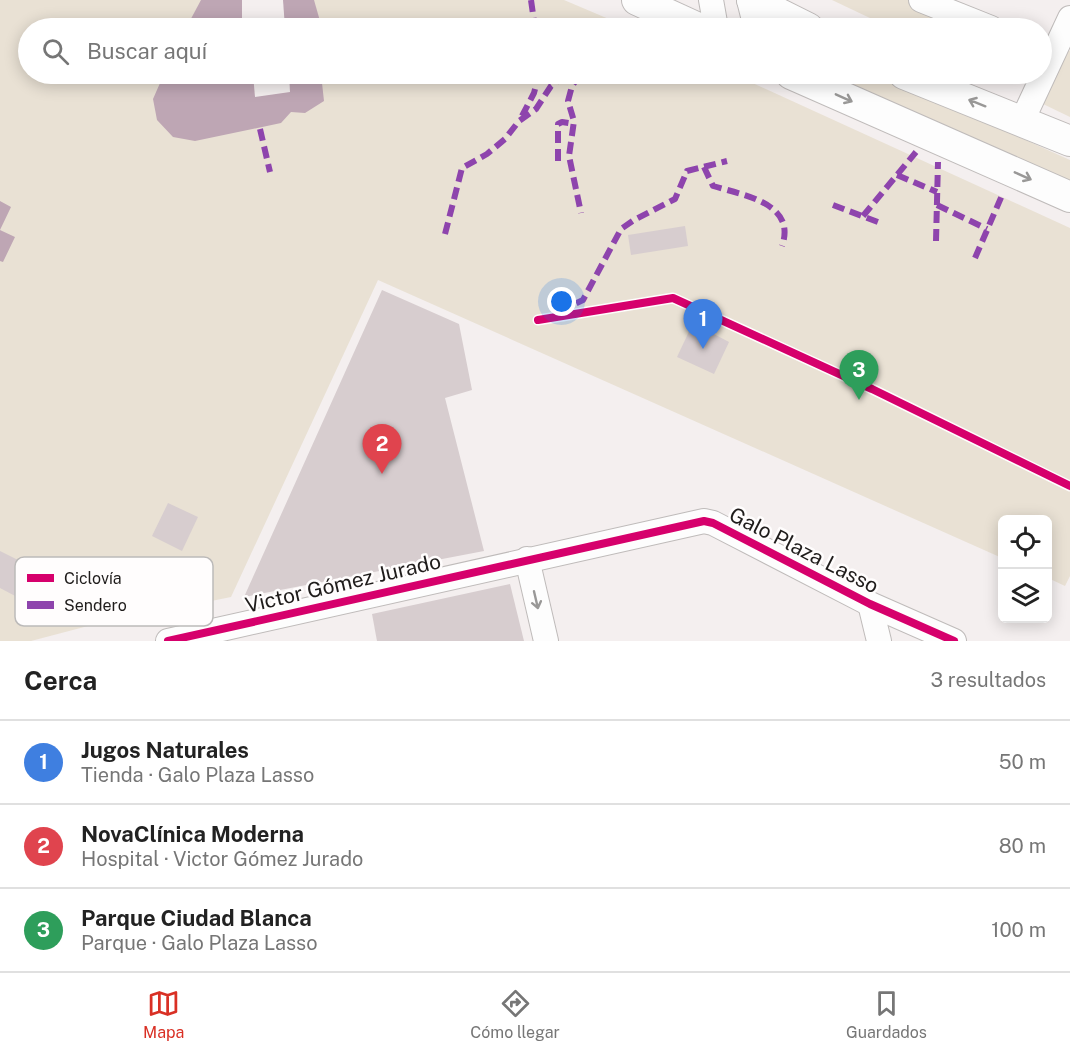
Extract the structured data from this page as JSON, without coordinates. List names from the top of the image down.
{
  "streets": {
    "street": ["Galo Plaza Lasso", "Victor Gómez Jurado"]
  },
  "crossings": [
    ["Galo Plaza Lasso", "Victor Gómez Jurado"]
  ],
  "legend": ["Ciclovía", "Sendero"],
  "page": {
    "search": "Buscar aquí",
    "pins": ["1", "3", "2"],
    "heading": ["Cerca", "3 resultados"],
    "list": [
      {
        "mark": "1",
        "name": "Jugos Naturales",
        "note": "Tienda · Galo Plaza Lasso",
        "value": "50 m"
      },
      {
        "mark": "2",
        "name": "NovaClínica Moderna",
        "note": "Hospital · Victor Gómez Jurado",
        "value": "80 m"
      },
      {
        "mark": "3",
        "name": "Parque Ciudad Blanca",
        "note": "Parque · Galo Plaza Lasso",
        "value": "100 m"
      }
    ],
    "nav": ["Mapa", "Cómo llegar", "Guardados"]
  }
}
